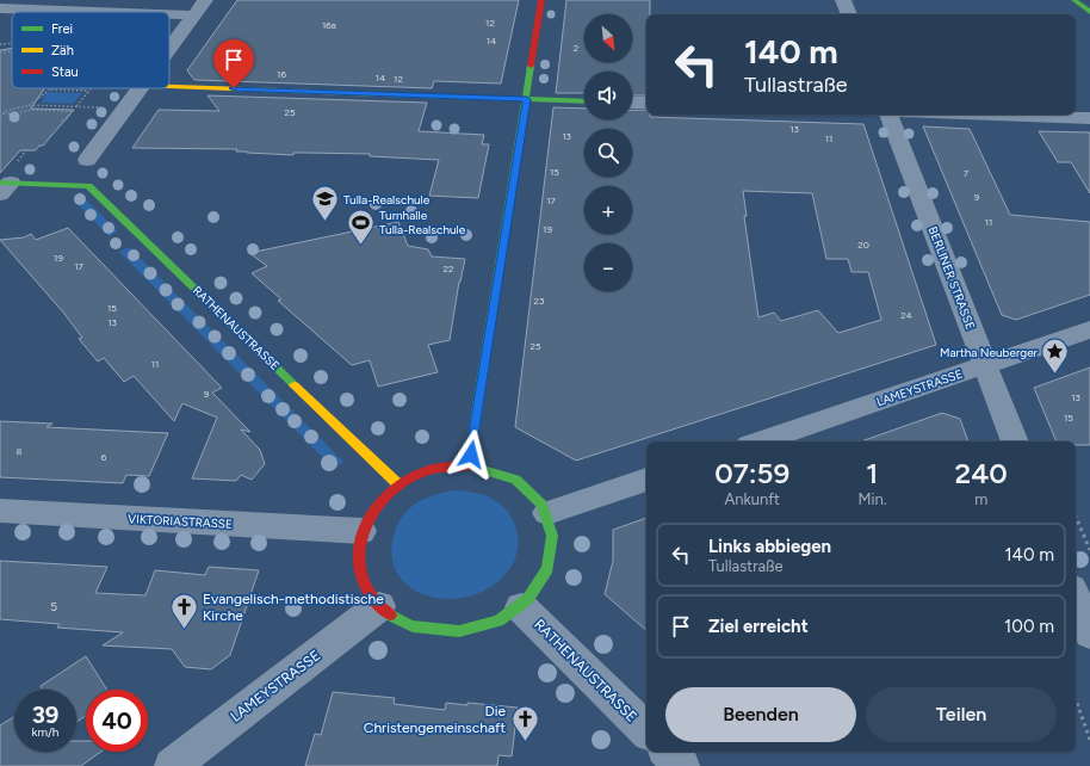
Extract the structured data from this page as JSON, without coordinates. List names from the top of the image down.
{
  "streets": {
    "street": [
      "BERLINER STRASSE",
      "RATHENAUSTRASSE",
      "LAMEYSTRASSE",
      "VIKTORIASTRASSE"
    ]
  },
  "crossings": [
    ["BERLINER STRASSE", "LAMEYSTRASSE"]
  ],
  "places": {
    "school or university": ["Tulla-Realschule"],
    "sports": ["Turnhalle Tulla-Realschule"],
    "place": ["Martha Neuberger"],
    "church": ["Evangelisch-methodistische Kirche", "Die Christengemeinschaft"]
  },
  "house_numbers": [
    "12",
    "16a",
    "14",
    "2",
    "16",
    "14",
    "12",
    "25",
    "13",
    "13",
    "11",
    "15",
    "7",
    "9",
    "17",
    "11",
    "19",
    "20",
    "19",
    "17",
    "22",
    "23",
    "15",
    "24",
    "13",
    "25",
    "11",
    "9",
    "13",
    "15",
    "8",
    "6",
    "5"
  ],
  "legend": ["Frei", "Zäh", "Stau"],
  "north": "bottom right",
  "page": {
    "map_buttons": ["+", "−"],
    "turn": ["140 m", "Tullastraße"],
    "eta": [
      "07:59",
      "Ankunft",
      "1",
      "Min.",
      "240",
      "m"
    ],
    "list": [
      {
        "name": "Links abbiegen",
        "note": "Tullastraße",
        "value": "140 m"
      },
      {
        "name": "Ziel erreicht",
        "value": "100 m"
      }
    ],
    "buttons": ["Beenden", "Teilen"],
    "speed": "39 km/h",
    "limit": "40"
  }
}
